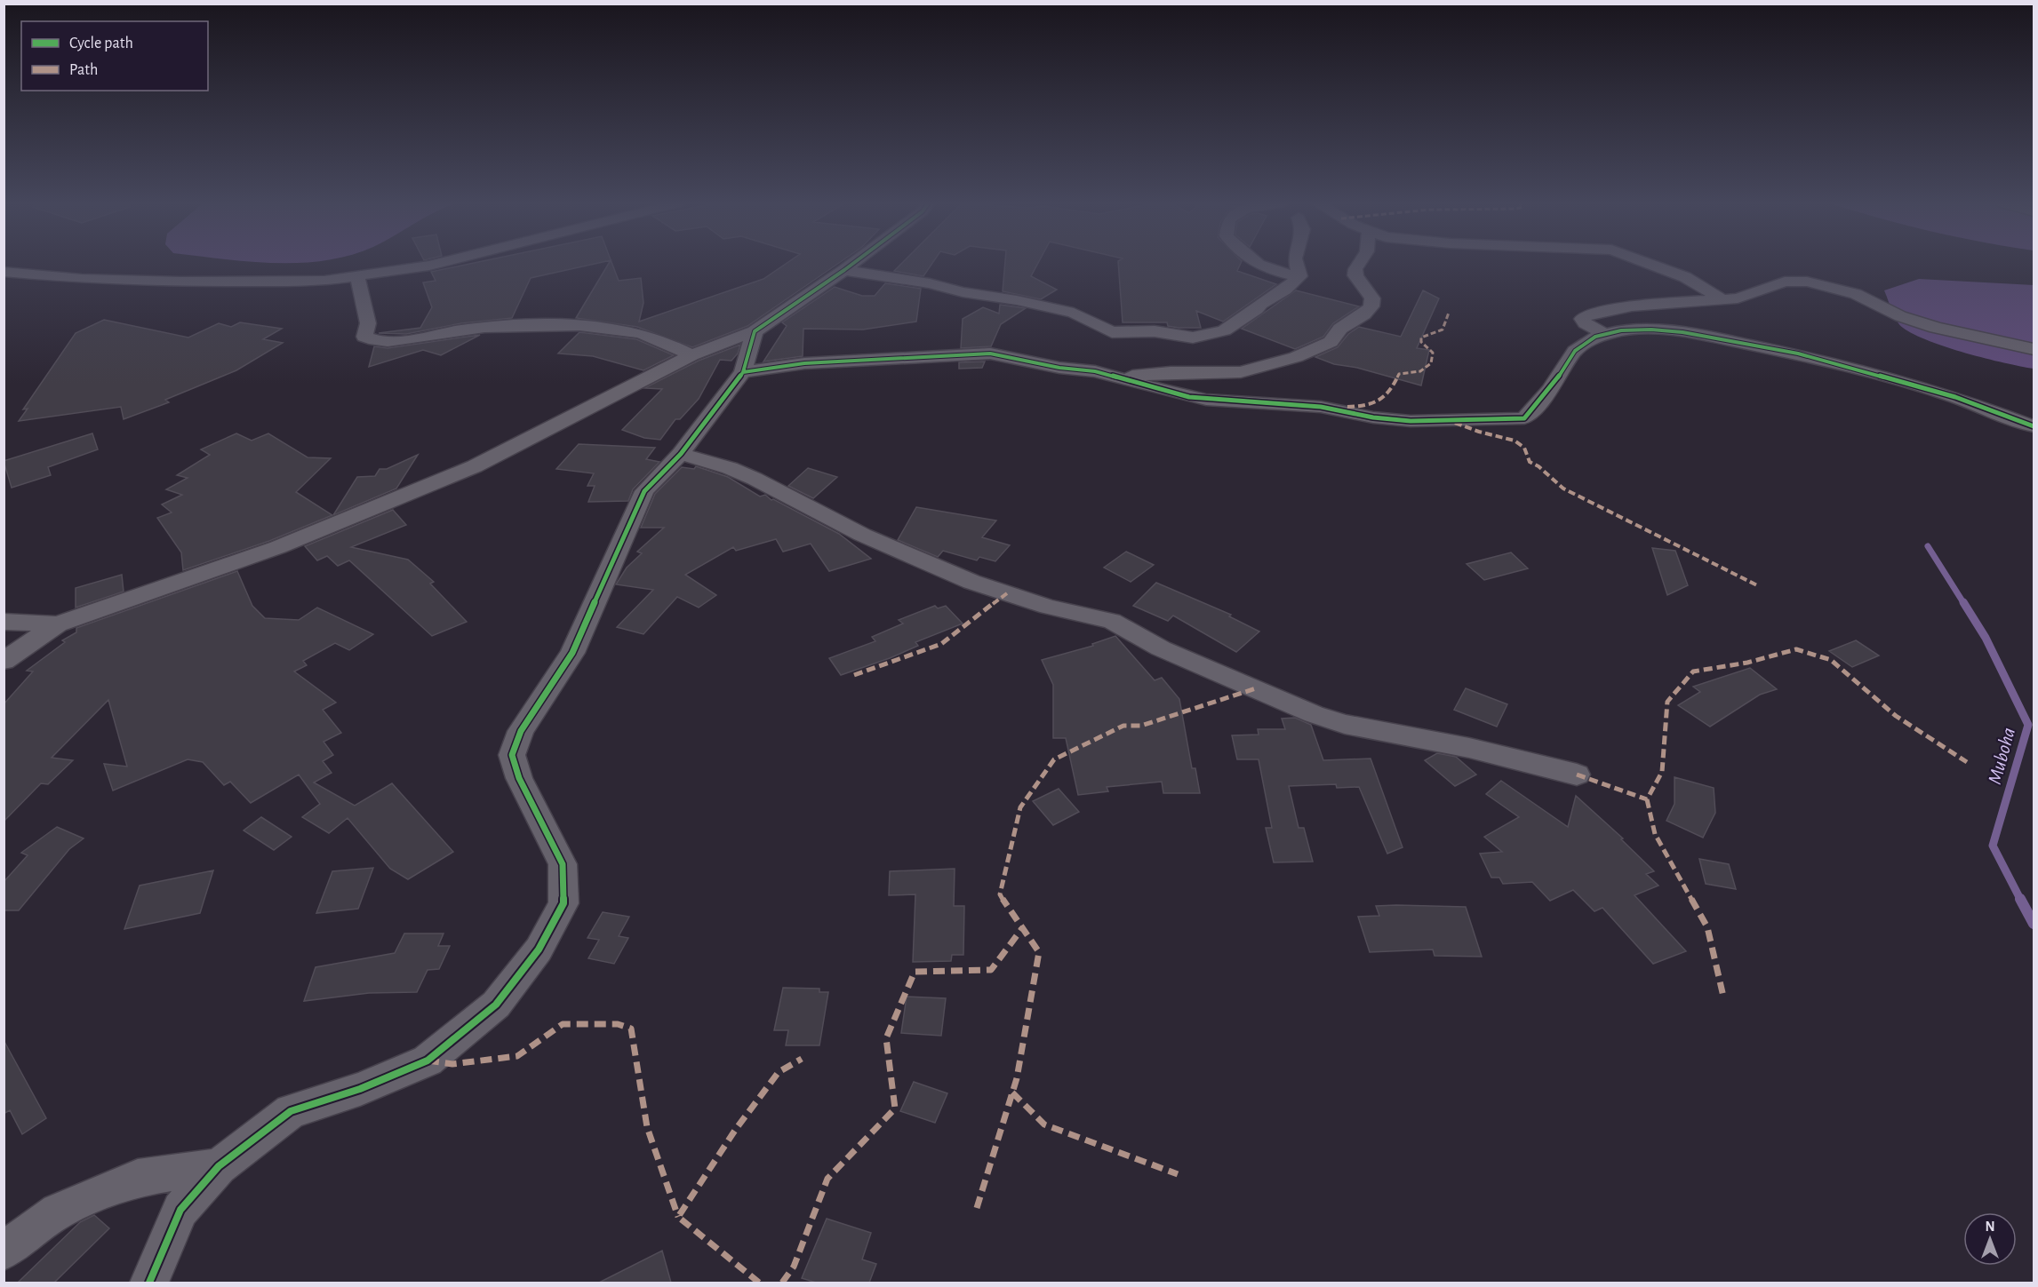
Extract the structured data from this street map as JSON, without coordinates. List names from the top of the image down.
{
  "water": ["Muboha"],
  "legend": ["Cycle path", "Path"],
  "north": "top"
}
